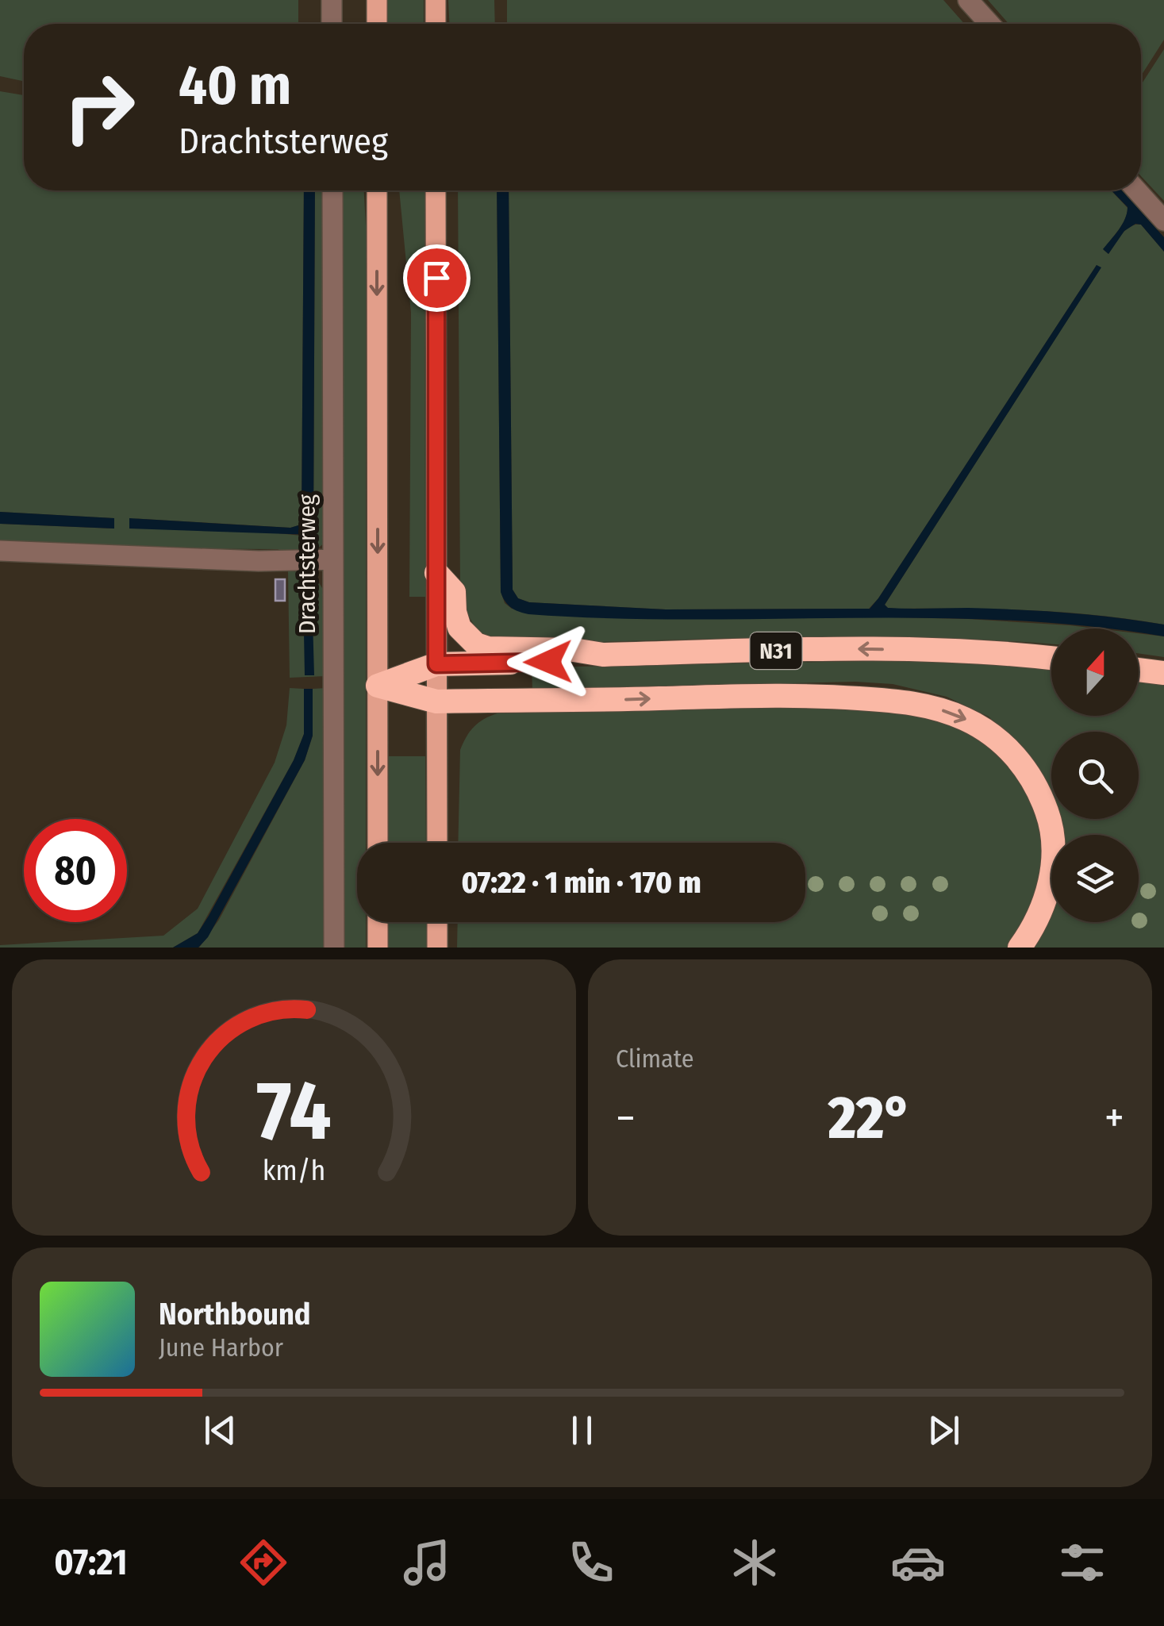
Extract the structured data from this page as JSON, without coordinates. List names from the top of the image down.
{
  "streets": {
    "highway": ["N31"],
    "street": ["Drachtsterweg"]
  },
  "north": "top",
  "page": {
    "turn": ["40 m", "Drachtsterweg"],
    "limit": "80",
    "trip": "07:22 · 1 min · 170 m",
    "tile": "Climate",
    "heat": ["−", "22°", "+"],
    "song": ["Northbound", "June Harbor"],
    "tabs": "07:21",
    "gauge": ["74", "km/h"]
  }
}
